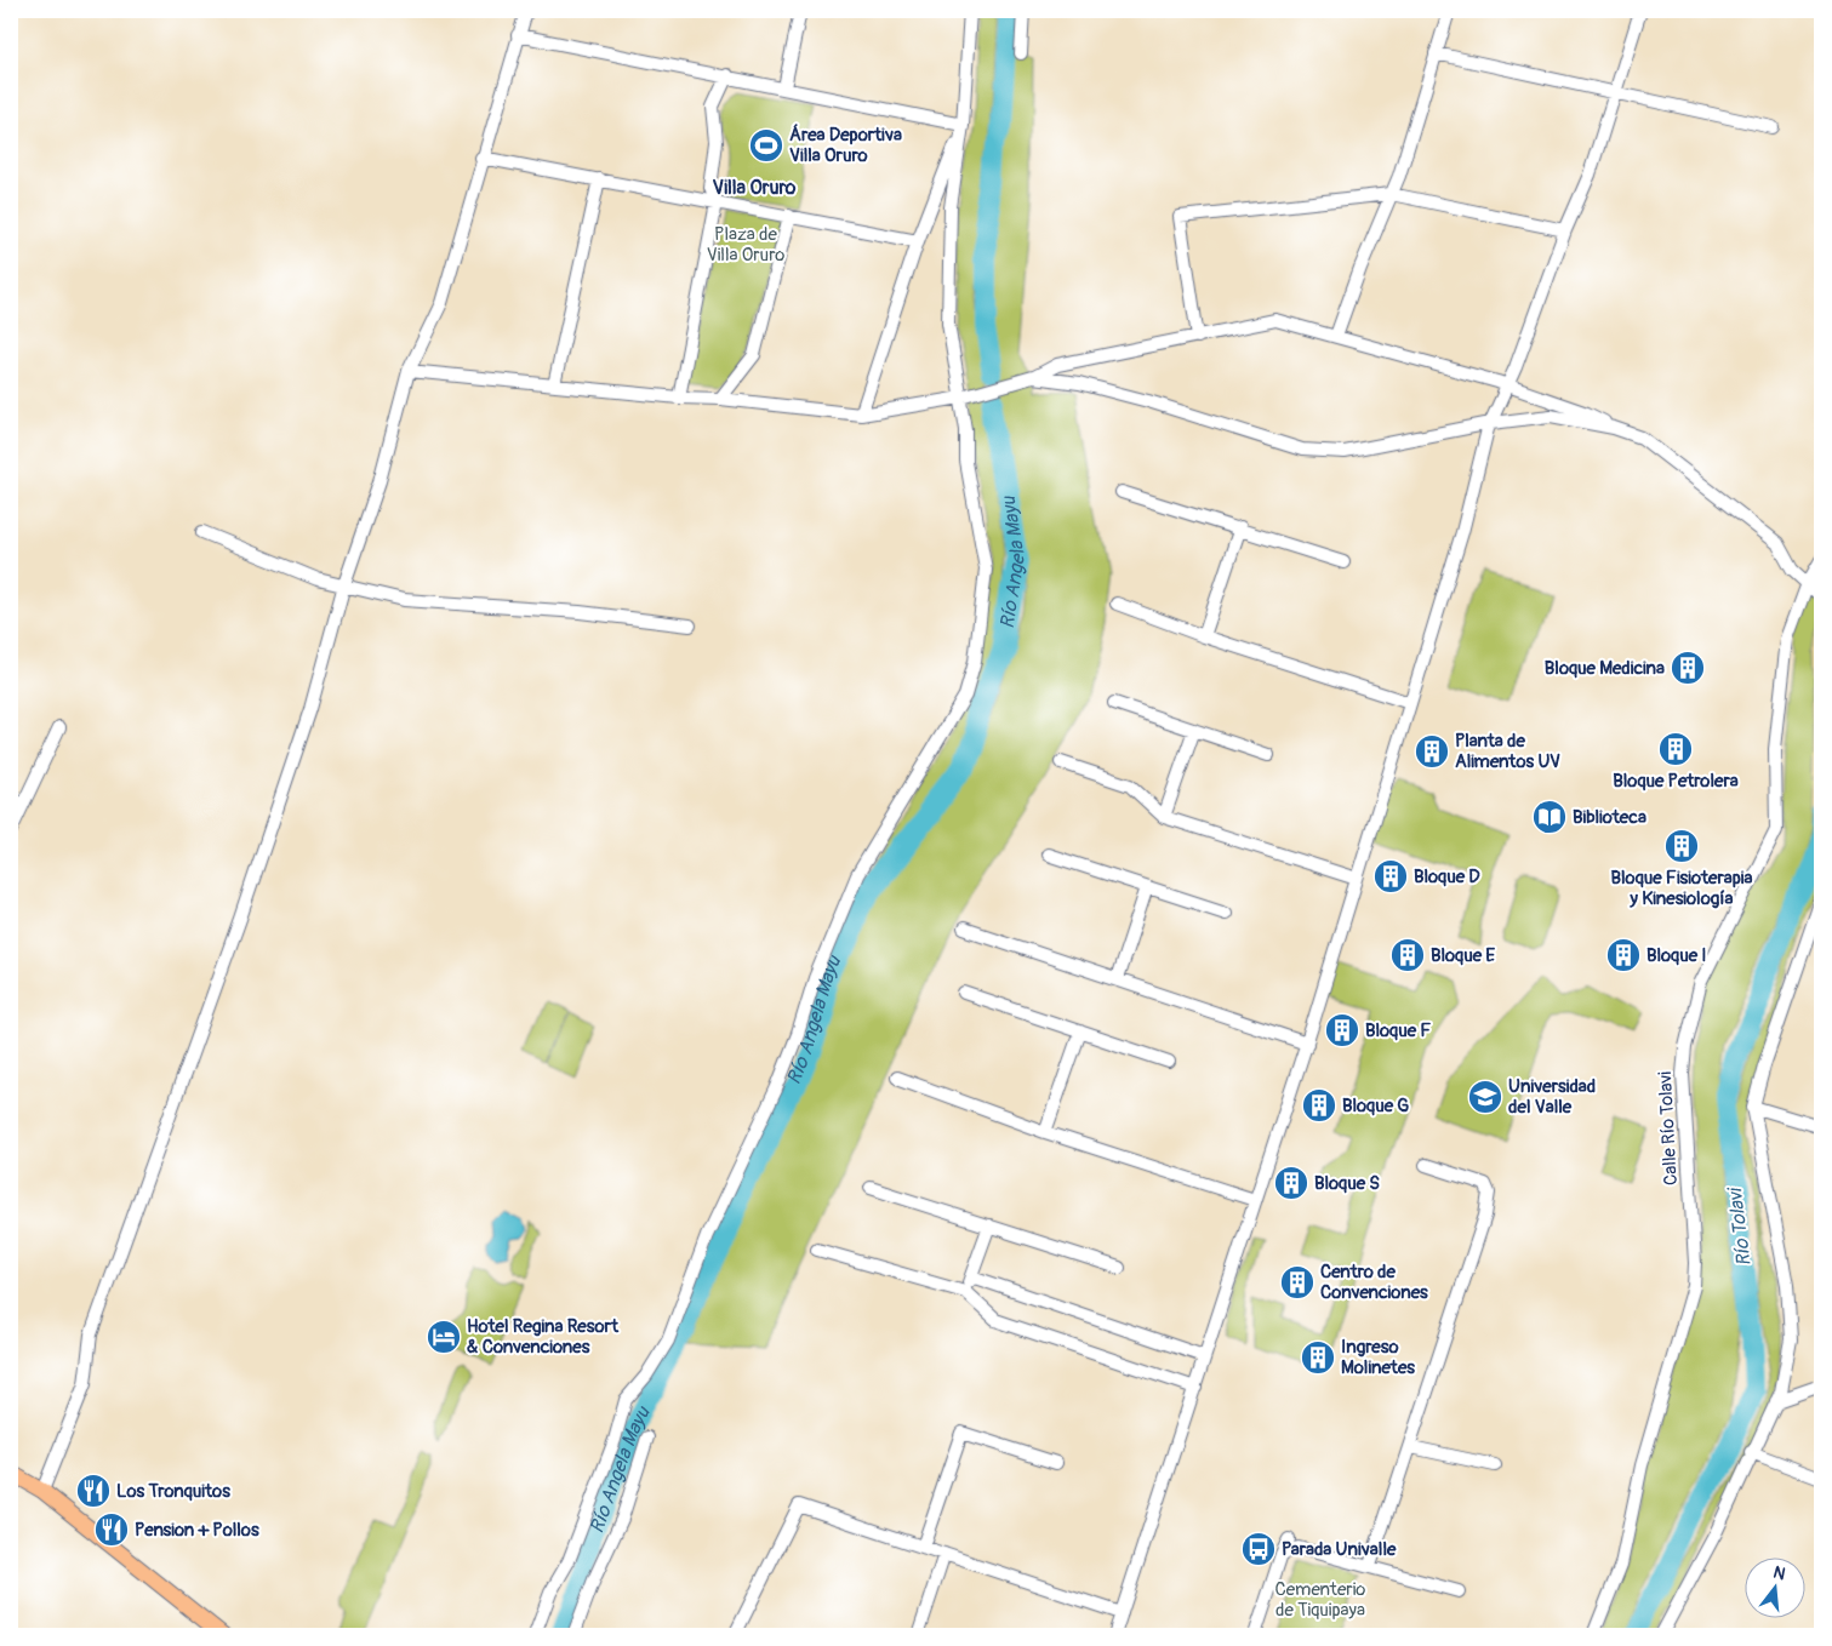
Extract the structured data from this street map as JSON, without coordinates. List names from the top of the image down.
{
  "streets": {
    "street": ["Calle Río Tolavi"]
  },
  "districts": ["Villa Oruro"],
  "water": ["Río Angela Mayu", "Río Tolavi"],
  "parks": ["Plaza de Villa Oruro", "Cementerio de Tiquipaya"],
  "places": {
    "sports": ["Área Deportiva Villa Oruro"],
    "building": [
      "Bloque Medicina",
      "Bloque Petrolera",
      "Planta de Alimentos UV",
      "Bloque Fisioterapia y Kinesiología",
      "Bloque D",
      "Bloque E",
      "Bloque I",
      "Bloque F",
      "Bloque G",
      "Bloque S",
      "Centro de Convenciones",
      "Ingreso Molinetes"
    ],
    "library": ["Biblioteca"],
    "school or university": ["Universidad del Valle"],
    "hotel": ["Hotel Regina Resort & Convenciones"],
    "restaurant": ["Los Tronquitos", "Pension + Pollos"],
    "bus stop": ["Parada Univalle"]
  },
  "north": "top"
}
